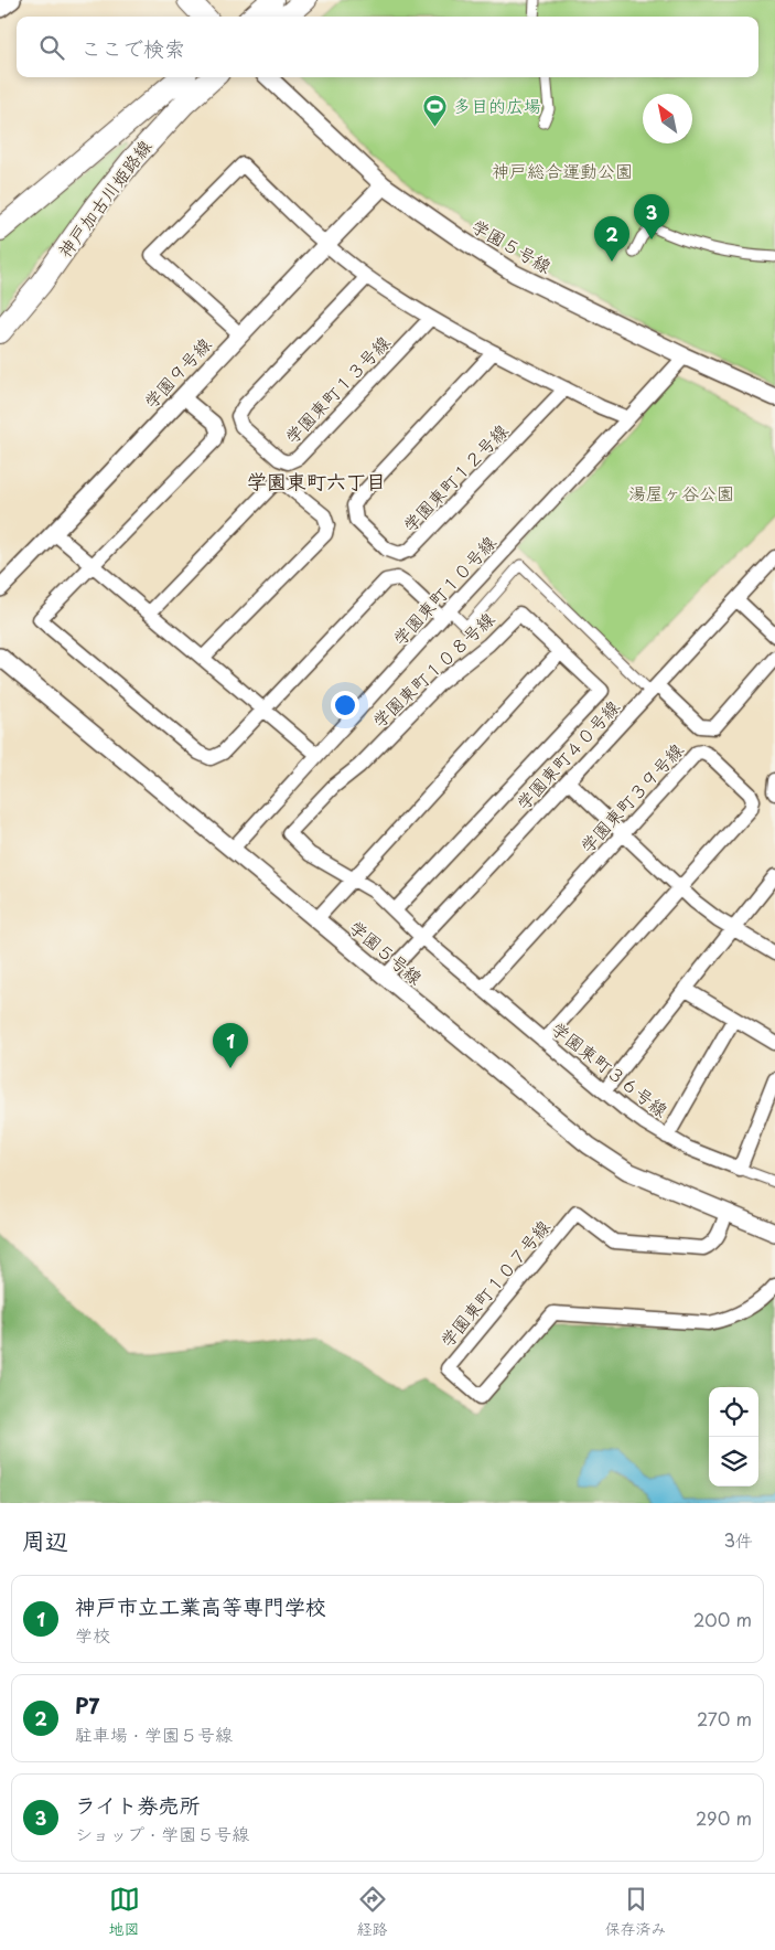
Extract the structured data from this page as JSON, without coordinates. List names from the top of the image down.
{
  "streets": {
    "main road": ["神戸加古川姫路線"],
    "street": [
      "学園５号線",
      "学園９号線",
      "学園東町１３号線",
      "学園東町１２号線",
      "学園東町１０号線",
      "学園東町１０８号線",
      "学園東町４０号線",
      "学園東町３９号線",
      "学園東町３６号線",
      "学園東町１０７号線"
    ]
  },
  "crossings": [
    ["学園５号線", "学園９号線"],
    ["学園５号線", "学園東町１０号線"],
    ["学園５号線", "学園東町４０号線"],
    ["学園５号線", "学園東町１０７号線"],
    ["学園東町１０８号線", "学園東町４０号線"],
    ["学園東町１０８号線", "学園東町３６号線"],
    ["学園東町４０号線", "学園東町３６号線"],
    ["学園東町３９号線", "学園東町３６号線"]
  ],
  "districts": ["学園東町六丁目"],
  "parks": ["神戸総合運動公園", "湯屋ヶ谷公園"],
  "places": {
    "sports": ["多目的広場"]
  },
  "north": "top left",
  "page": {
    "search": "ここで検索",
    "pins": ["3", "2", "1"],
    "heading": ["周辺", "3件"],
    "list": [
      {
        "mark": "1",
        "name": "神戸市立工業高等専門学校",
        "note": "学校",
        "value": "200 m"
      },
      {
        "mark": "2",
        "name": "P7",
        "note": "駐車場 · 学園５号線",
        "value": "270 m"
      },
      {
        "mark": "3",
        "name": "ライト券売所",
        "note": "ショップ · 学園５号線",
        "value": "290 m"
      }
    ],
    "nav": ["地図", "経路", "保存済み"]
  }
}
